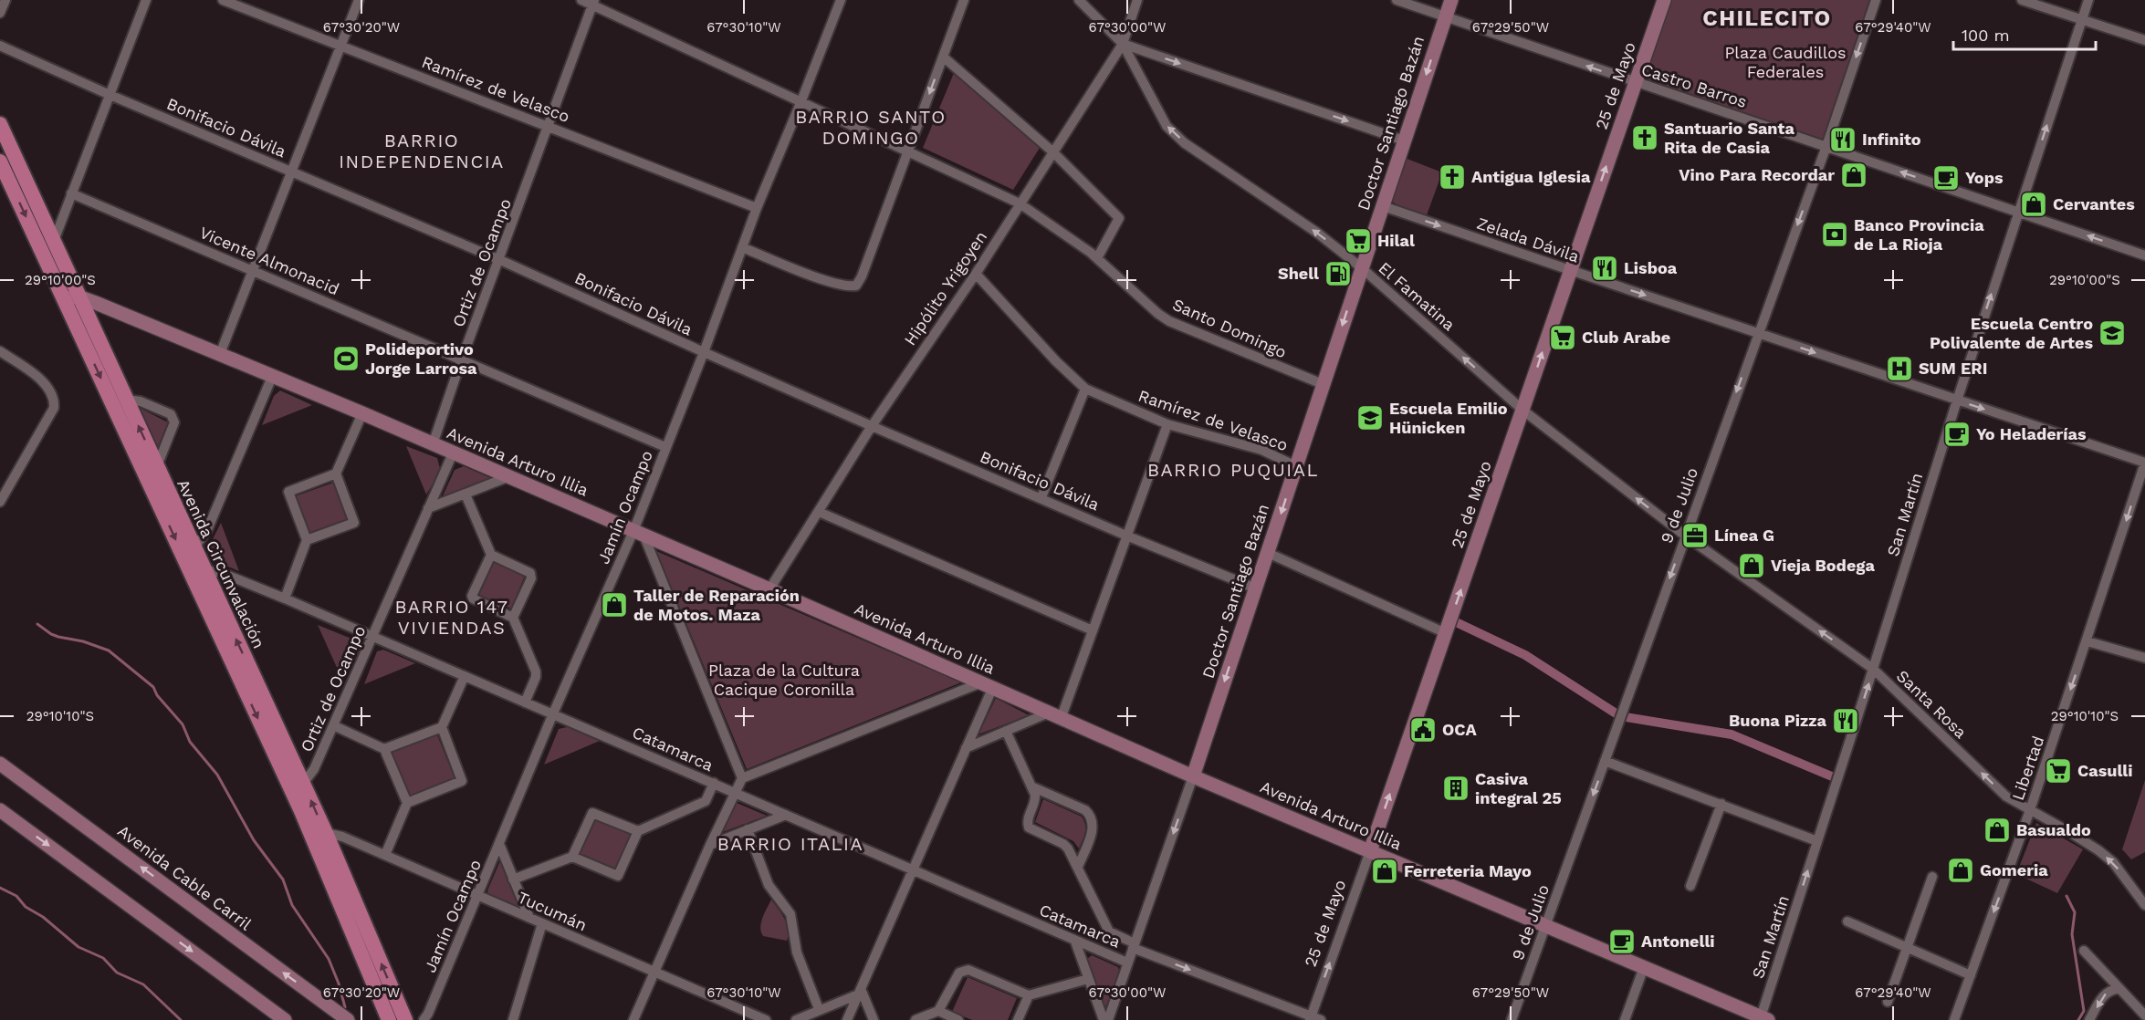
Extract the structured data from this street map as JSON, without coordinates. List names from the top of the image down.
{
  "streets": {
    "main road": [
      "25 de Mayo",
      "Doctor Santiago Bazán",
      "Avenida Arturo Illia",
      "Avenida Circunvalación",
      "Avenida Cable Carril"
    ],
    "street": [
      "Castro Barros",
      "Ramírez de Velasco",
      "Bonifacio Dávila",
      "Zelada Dávila",
      "Vicente Almonacid",
      "Ortiz de Ocampo",
      "Hipólito Yrigoyen",
      "El Famatina",
      "Santo Domingo",
      "9 de Julio",
      "Jamín Ocampo",
      "San Martín",
      "Santa Rosa",
      "Catamarca",
      "Libertad",
      "Tucumán"
    ]
  },
  "crossings": [
    ["25 de Mayo", "Castro Barros"],
    ["25 de Mayo", "Zelada Dávila"],
    ["25 de Mayo", "El Famatina"],
    ["25 de Mayo", "Avenida Arturo Illia"],
    ["25 de Mayo", "Catamarca"],
    ["Castro Barros", "Doctor Santiago Bazán"],
    ["Castro Barros", "9 de Julio"],
    ["Castro Barros", "San Martín"],
    ["Ramírez de Velasco", "Doctor Santiago Bazán"],
    ["Ramírez de Velasco", "Ortiz de Ocampo"],
    ["Ramírez de Velasco", "Hipólito Yrigoyen"],
    ["Ramírez de Velasco", "Jamín Ocampo"],
    ["Doctor Santiago Bazán", "Bonifacio Dávila"],
    ["Doctor Santiago Bazán", "Zelada Dávila"],
    ["Doctor Santiago Bazán", "El Famatina"],
    ["Doctor Santiago Bazán", "Santo Domingo"],
    ["Doctor Santiago Bazán", "Avenida Arturo Illia"],
    ["Doctor Santiago Bazán", "Catamarca"],
    ["Bonifacio Dávila", "Ortiz de Ocampo"],
    ["Bonifacio Dávila", "Hipólito Yrigoyen"],
    ["Bonifacio Dávila", "Jamín Ocampo"],
    ["Zelada Dávila", "9 de Julio"],
    ["Zelada Dávila", "San Martín"],
    ["Zelada Dávila", "Libertad"],
    ["Vicente Almonacid", "Ortiz de Ocampo"],
    ["Vicente Almonacid", "Jamín Ocampo"],
    ["Ortiz de Ocampo", "Santo Domingo"],
    ["Ortiz de Ocampo", "Avenida Arturo Illia"],
    ["Ortiz de Ocampo", "Avenida Circunvalación"],
    ["Ortiz de Ocampo", "Catamarca"],
    ["Hipólito Yrigoyen", "El Famatina"],
    ["Hipólito Yrigoyen", "Santo Domingo"],
    ["Hipólito Yrigoyen", "Avenida Arturo Illia"],
    ["El Famatina", "9 de Julio"],
    ["El Famatina", "Santa Rosa"],
    ["Santo Domingo", "Jamín Ocampo"],
    ["Avenida Arturo Illia", "9 de Julio"],
    ["Avenida Arturo Illia", "Jamín Ocampo"],
    ["Avenida Arturo Illia", "San Martín"],
    ["Avenida Arturo Illia", "Avenida Circunvalación"],
    ["9 de Julio", "Santa Rosa"],
    ["Jamín Ocampo", "Catamarca"],
    ["Jamín Ocampo", "Tucumán"],
    ["San Martín", "Santa Rosa"],
    ["Avenida Circunvalación", "Catamarca"],
    ["Avenida Circunvalación", "Tucumán"],
    ["Santa Rosa", "Libertad"]
  ],
  "one_way": [
    "25 de Mayo",
    "Castro Barros",
    "Doctor Santiago Bazán",
    "Zelada Dávila",
    "El Famatina",
    "9 de Julio",
    "San Martín",
    "Santa Rosa",
    "Libertad"
  ],
  "districts": [
    "CHILECITO",
    "BARRIO SANTO DOMINGO",
    "BARRIO INDEPENDENCIA",
    "BARRIO PUQUIAL",
    "BARRIO 147 VIVIENDAS",
    "BARRIO ITALIA"
  ],
  "parks": ["Plaza Caudillos Federales", "Plaza de la Cultura Cacique Coronilla"],
  "places": {
    "church": ["Santuario Santa Rita de Casia", "Antigua Iglesia"],
    "restaurant": ["Infinito", "Lisboa", "Buona Pizza"],
    "shop": [
      "Vino Para Recordar",
      "Cervantes",
      "Vieja Bodega",
      "Taller de Reparación de Motos. Maza",
      "Basualdo",
      "Gomeria",
      "Ferreteria Mayo"
    ],
    "cafe": ["Yops", "Yo Heladerías", "Antonelli"],
    "bank": ["Banco Provincia de La Rioja"],
    "supermarket": ["Hilal", "Club Arabe", "Casulli"],
    "fuel station": ["Shell"],
    "school or university": ["Escuela Centro Polivalente de Artes", "Escuela Emilio Hünicken"],
    "sports": ["Polideportivo Jorge Larrosa"],
    "hospital": ["SUM ERI"],
    "office": ["Línea G"],
    "public building": ["OCA"],
    "building": ["Casiva integral 25"]
  },
  "scale_bar": "100 m",
  "coordinates": [
    "67°30'20\"W",
    "67°30'10\"W",
    "67°30'00\"W",
    "67°29'50\"W",
    "67°29'40\"W",
    "29°10'00\"S",
    "29°10'10\"S"
  ]
}
